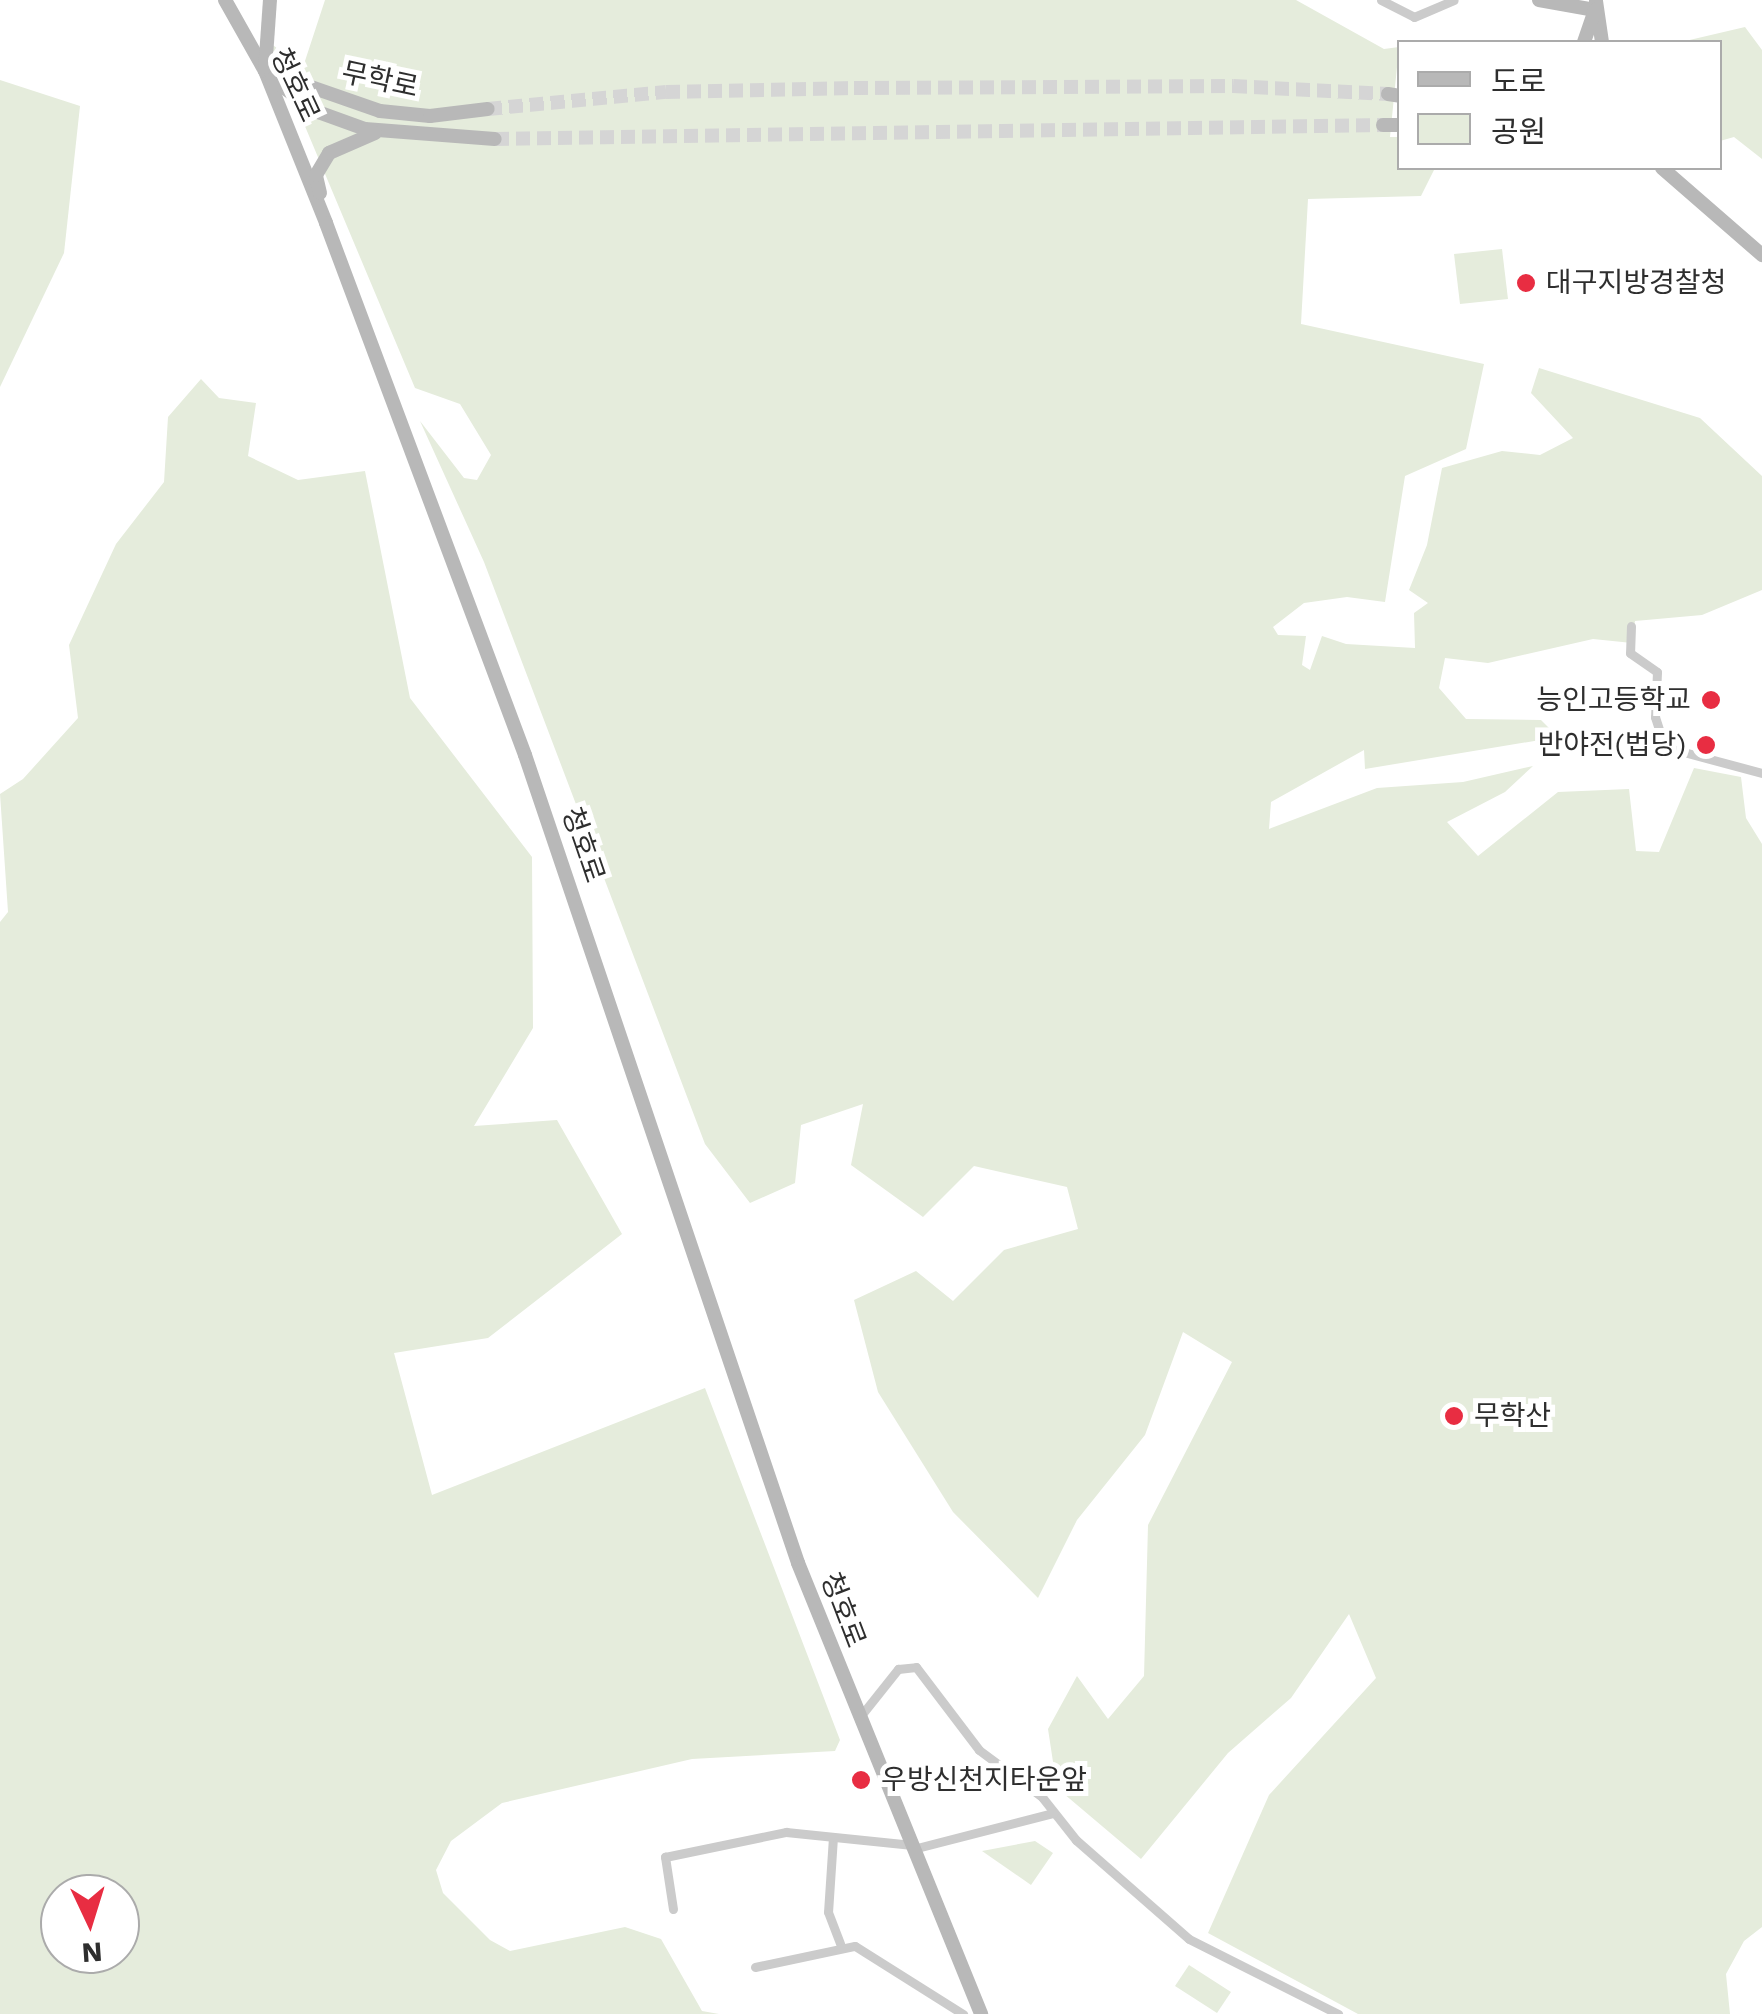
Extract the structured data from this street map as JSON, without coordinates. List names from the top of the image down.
{
  "streets": {
    "main road": ["무학로", "청호로"]
  },
  "crossings": [
    ["무학로", "청호로"]
  ],
  "places": [
    "대구지방경찰청",
    "능인고등학교",
    "반야전(법당)",
    "무학산",
    "우방신천지타운앞"
  ],
  "legend": ["도로", "공원"],
  "north": "bottom"
}
